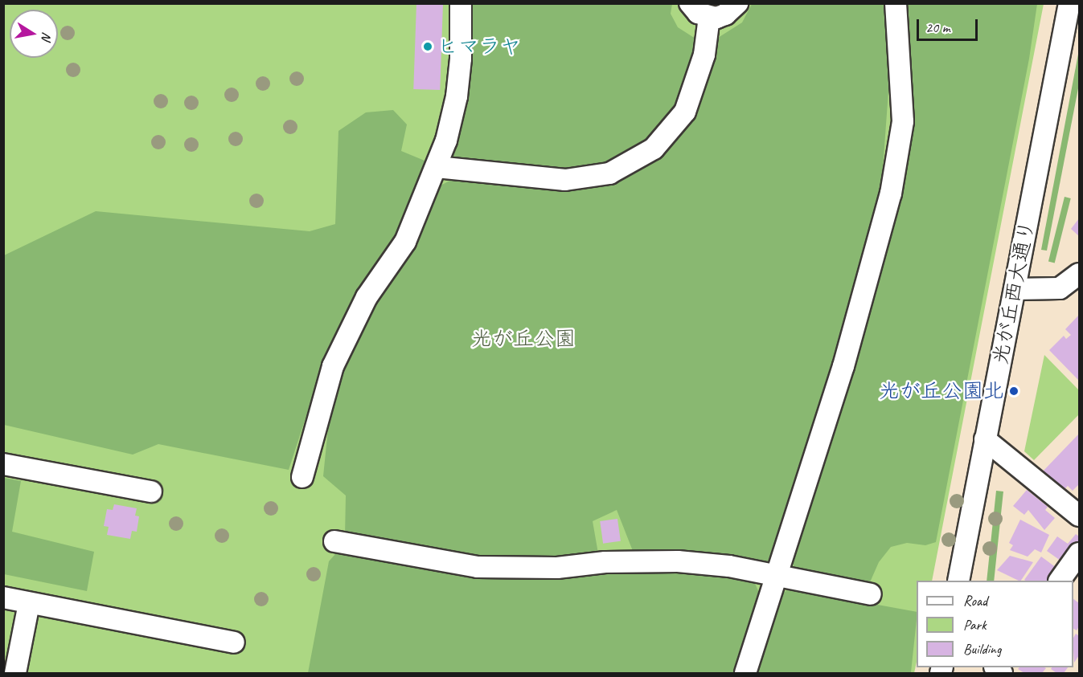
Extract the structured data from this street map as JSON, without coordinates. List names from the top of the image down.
{
  "streets": {
    "street": ["光が丘西大通り"]
  },
  "parks": ["光が丘公園"],
  "places": ["ヒマラヤ", "光が丘公園北"],
  "legend": ["Road", "Park", "Building"],
  "scale_bar": "20 m",
  "north": "right"
}
